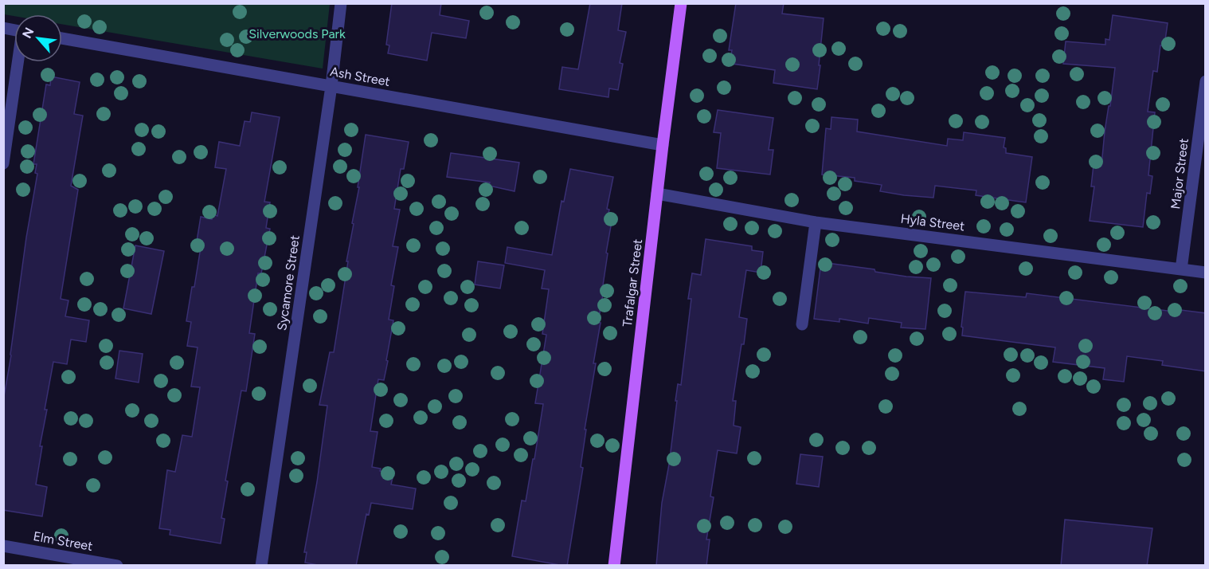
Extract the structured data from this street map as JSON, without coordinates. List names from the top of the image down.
{
  "streets": {
    "main road": ["Trafalgar Street"],
    "street": [
      "Ash Street",
      "Major Street",
      "Hyla Street",
      "Sycamore Street",
      "Elm Street"
    ]
  },
  "crossings": [
    ["Ash Street", "Sycamore Street"],
    ["Ash Street", "Trafalgar Street"],
    ["Major Street", "Hyla Street"],
    ["Hyla Street", "Trafalgar Street"]
  ],
  "parks": ["Silverwoods Park"],
  "north": "top left"
}
